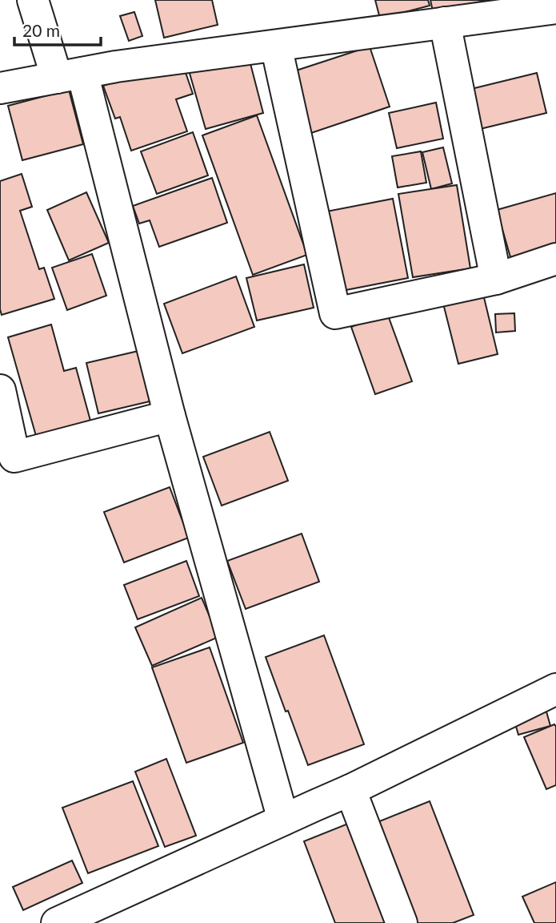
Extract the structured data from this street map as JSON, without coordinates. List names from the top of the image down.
{
  "scale_bar": "20 m"
}
